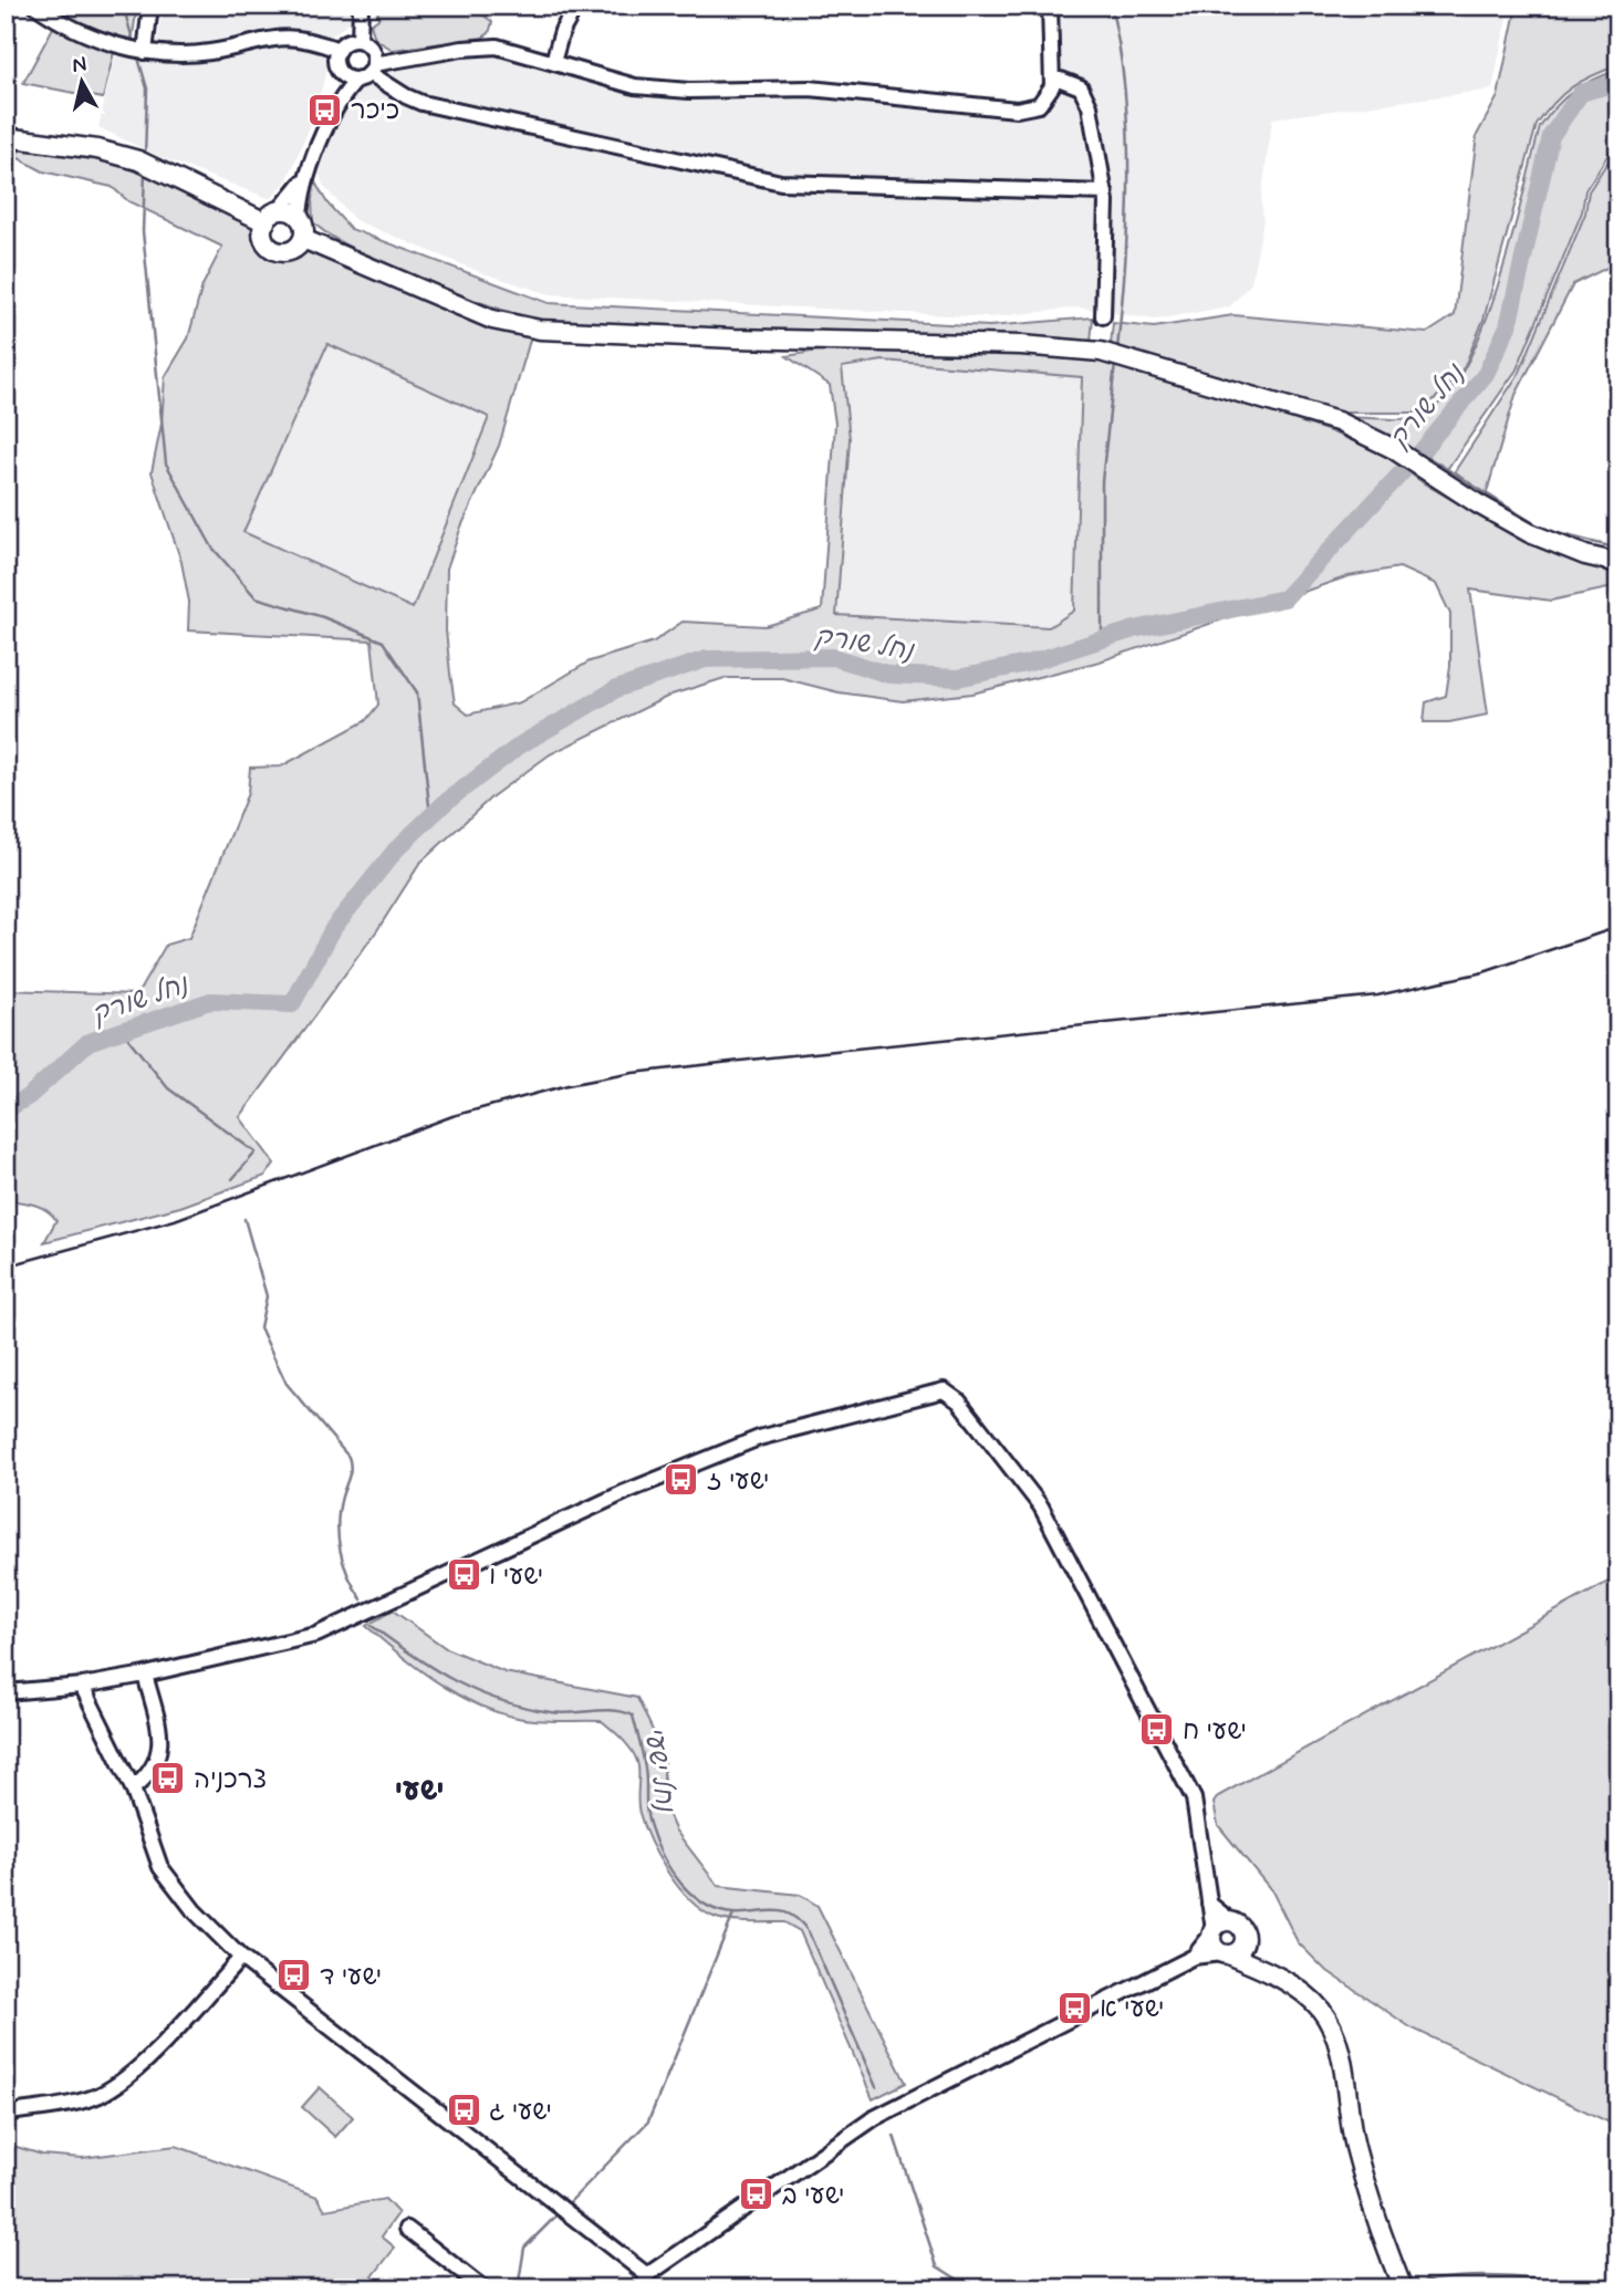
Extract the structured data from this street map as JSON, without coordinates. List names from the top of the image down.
{
  "districts": ["ישעי"],
  "water": ["נחל שורק", "נחל ישעי"],
  "places": {
    "bus stop": [
      "כיכר",
      "ישעי ז",
      "ישעי ו",
      "ישעי ח",
      "צרכניה",
      "ישעי ד",
      "ישעי א",
      "ישעי ג",
      "ישעי ב"
    ]
  },
  "north": "top"
}
